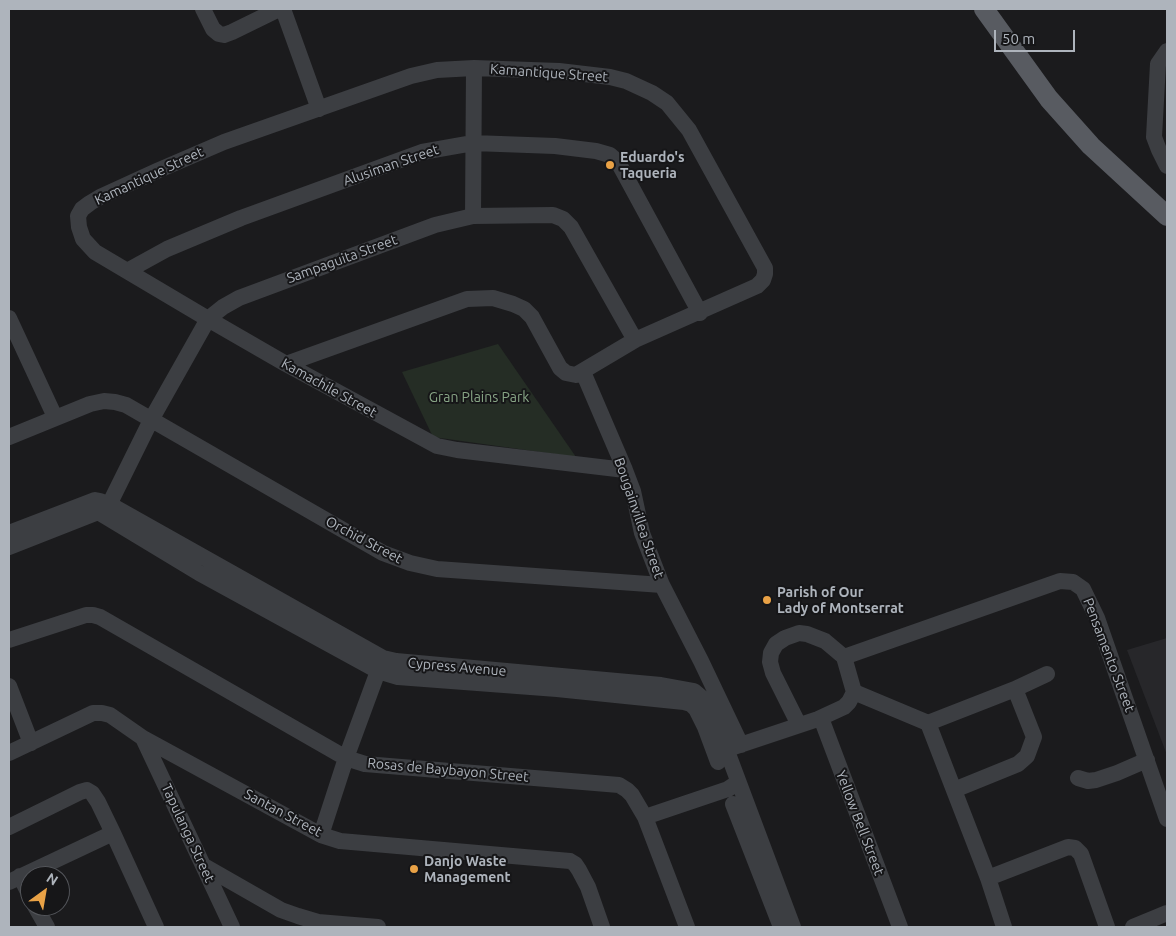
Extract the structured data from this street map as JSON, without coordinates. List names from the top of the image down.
{
  "streets": {
    "street": [
      "Kamantique Street",
      "Alusiman Street",
      "Sampaguita Street",
      "Kamachile Street",
      "Bougainvillea Street",
      "Orchid Street",
      "Pensamento Street",
      "Cypress Avenue",
      "Rosas de Baybayon Street",
      "Santan Street",
      "Yellow Bell Street",
      "Tapulanga Street"
    ]
  },
  "crossings": [
    ["Kamantique Street", "Alusiman Street"],
    ["Kamantique Street", "Sampaguita Street"],
    ["Kamantique Street", "Kamachile Street"],
    ["Kamantique Street", "Bougainvillea Street"],
    ["Alusiman Street", "Kamachile Street"],
    ["Sampaguita Street", "Kamachile Street"],
    ["Sampaguita Street", "Orchid Street"],
    ["Sampaguita Street", "Cypress Avenue"],
    ["Kamachile Street", "Bougainvillea Street"],
    ["Bougainvillea Street", "Orchid Street"],
    ["Bougainvillea Street", "Cypress Avenue"],
    ["Pensamento Street", "Yellow Bell Street"],
    ["Santan Street", "Tapulanga Street"]
  ],
  "parks": ["Gran Plains Park"],
  "places": ["Eduardo's Taqueria", "Parish of Our Lady of Montserrat", "Danjo Waste Management"],
  "scale_bar": "50 m",
  "north": "top right"
}
